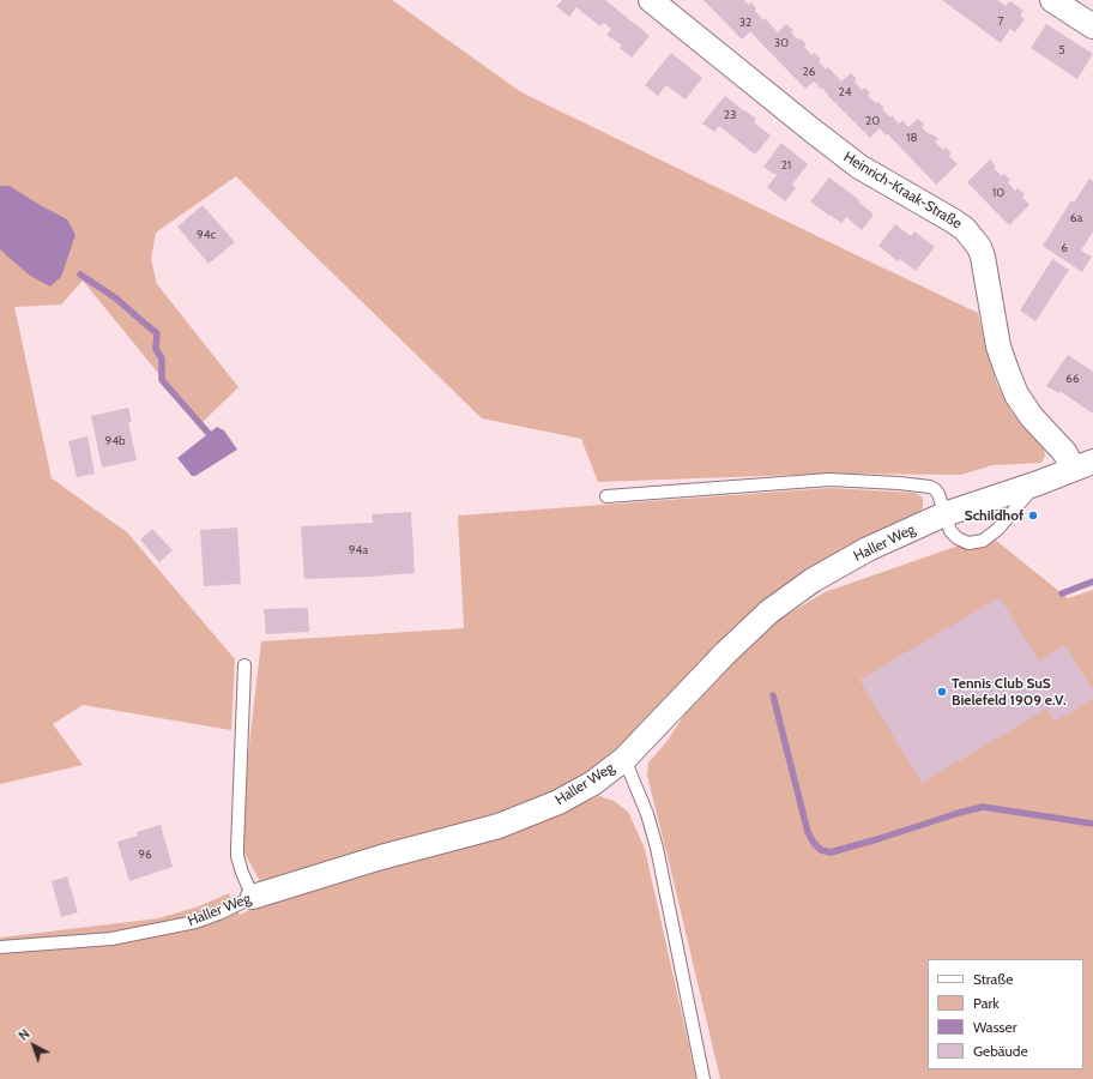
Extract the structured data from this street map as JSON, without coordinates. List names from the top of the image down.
{
  "streets": {
    "street": ["Heinrich-Kraak-Straße", "Haller Weg"]
  },
  "crossings": [
    ["Heinrich-Kraak-Straße", "Haller Weg"]
  ],
  "places": ["Schildhof", "Tennis Club SuS Bielefeld 1909 e.V."],
  "house_numbers": [
    "7",
    "32",
    "30",
    "5",
    "26",
    "24",
    "23",
    "20",
    "18",
    "21",
    "10",
    "6a",
    "94c",
    "6",
    "66",
    "94b",
    "94a",
    "96"
  ],
  "legend": [
    "Straße",
    "Park",
    "Wasser",
    "Gebäude"
  ],
  "north": "top left"
}
